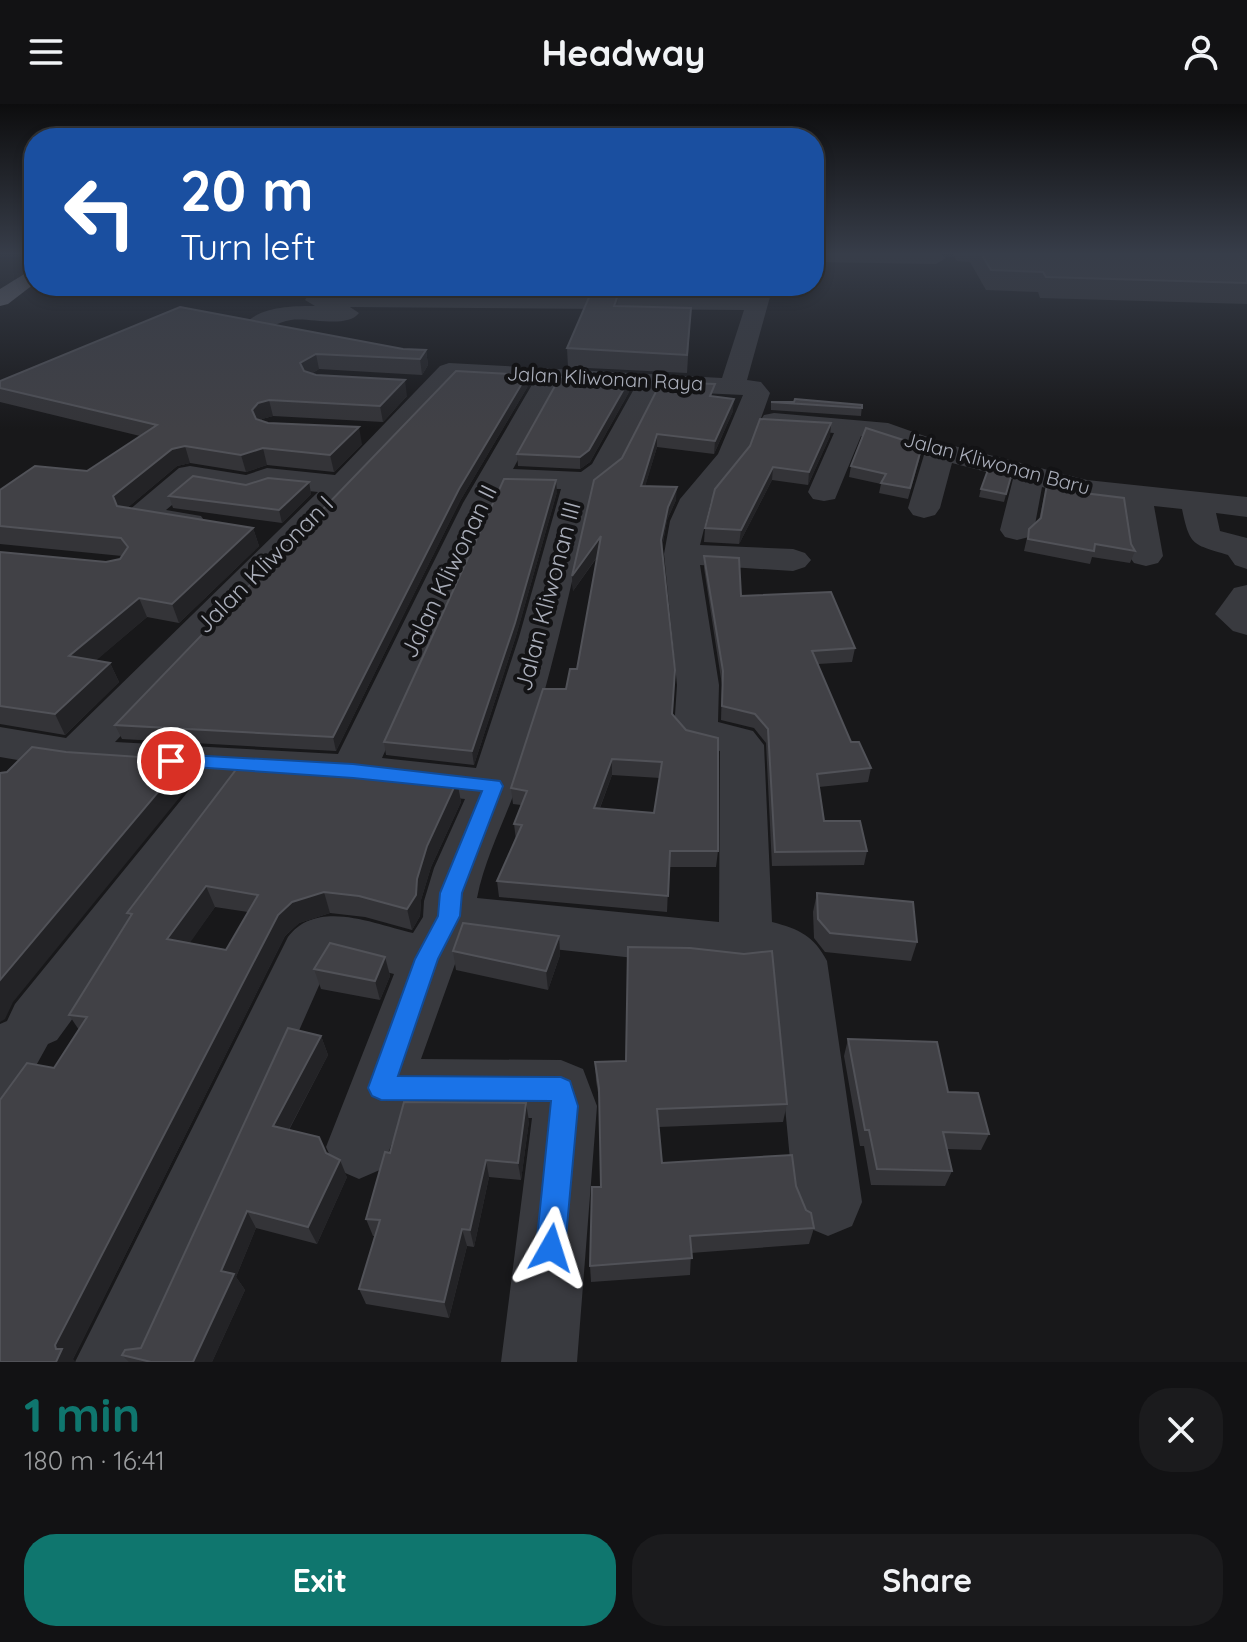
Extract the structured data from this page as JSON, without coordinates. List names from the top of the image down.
{
  "streets": {
    "street": [
      "Jalan Kliwonan Raya",
      "Jalan Kliwonan Baru",
      "Jalan Kliwonan I",
      "Jalan Kliwonan II",
      "Jalan Kliwonan III"
    ]
  },
  "crossings": [
    ["Jalan Kliwonan Raya", "Jalan Kliwonan Baru"],
    ["Jalan Kliwonan Raya", "Jalan Kliwonan I"],
    ["Jalan Kliwonan Raya", "Jalan Kliwonan II"],
    ["Jalan Kliwonan Raya", "Jalan Kliwonan III"]
  ],
  "page": {
    "header": "Headway",
    "turn": ["20 m", "Turn left"],
    "heading": ["1 min", "180 m · 16:41"],
    "buttons": ["Exit", "Share"]
  }
}
